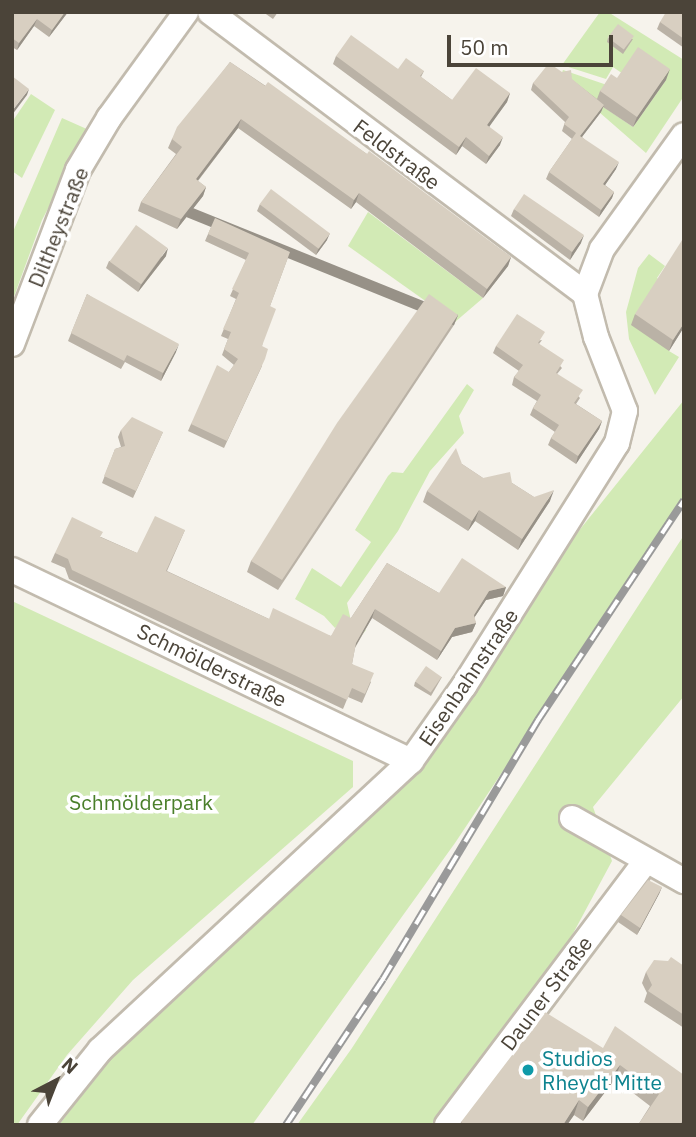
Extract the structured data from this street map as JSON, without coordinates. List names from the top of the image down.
{
  "streets": {
    "street": [
      "Feldstraße",
      "Diltheystraße",
      "Schmölderstraße",
      "Eisenbahnstraße",
      "Dauner Straße"
    ]
  },
  "crossings": [
    ["Feldstraße", "Eisenbahnstraße"],
    ["Schmölderstraße", "Eisenbahnstraße"]
  ],
  "parks": ["Schmölderpark"],
  "places": ["Studios Rheydt Mitte"],
  "scale_bar": "50 m",
  "north": "top right"
}
